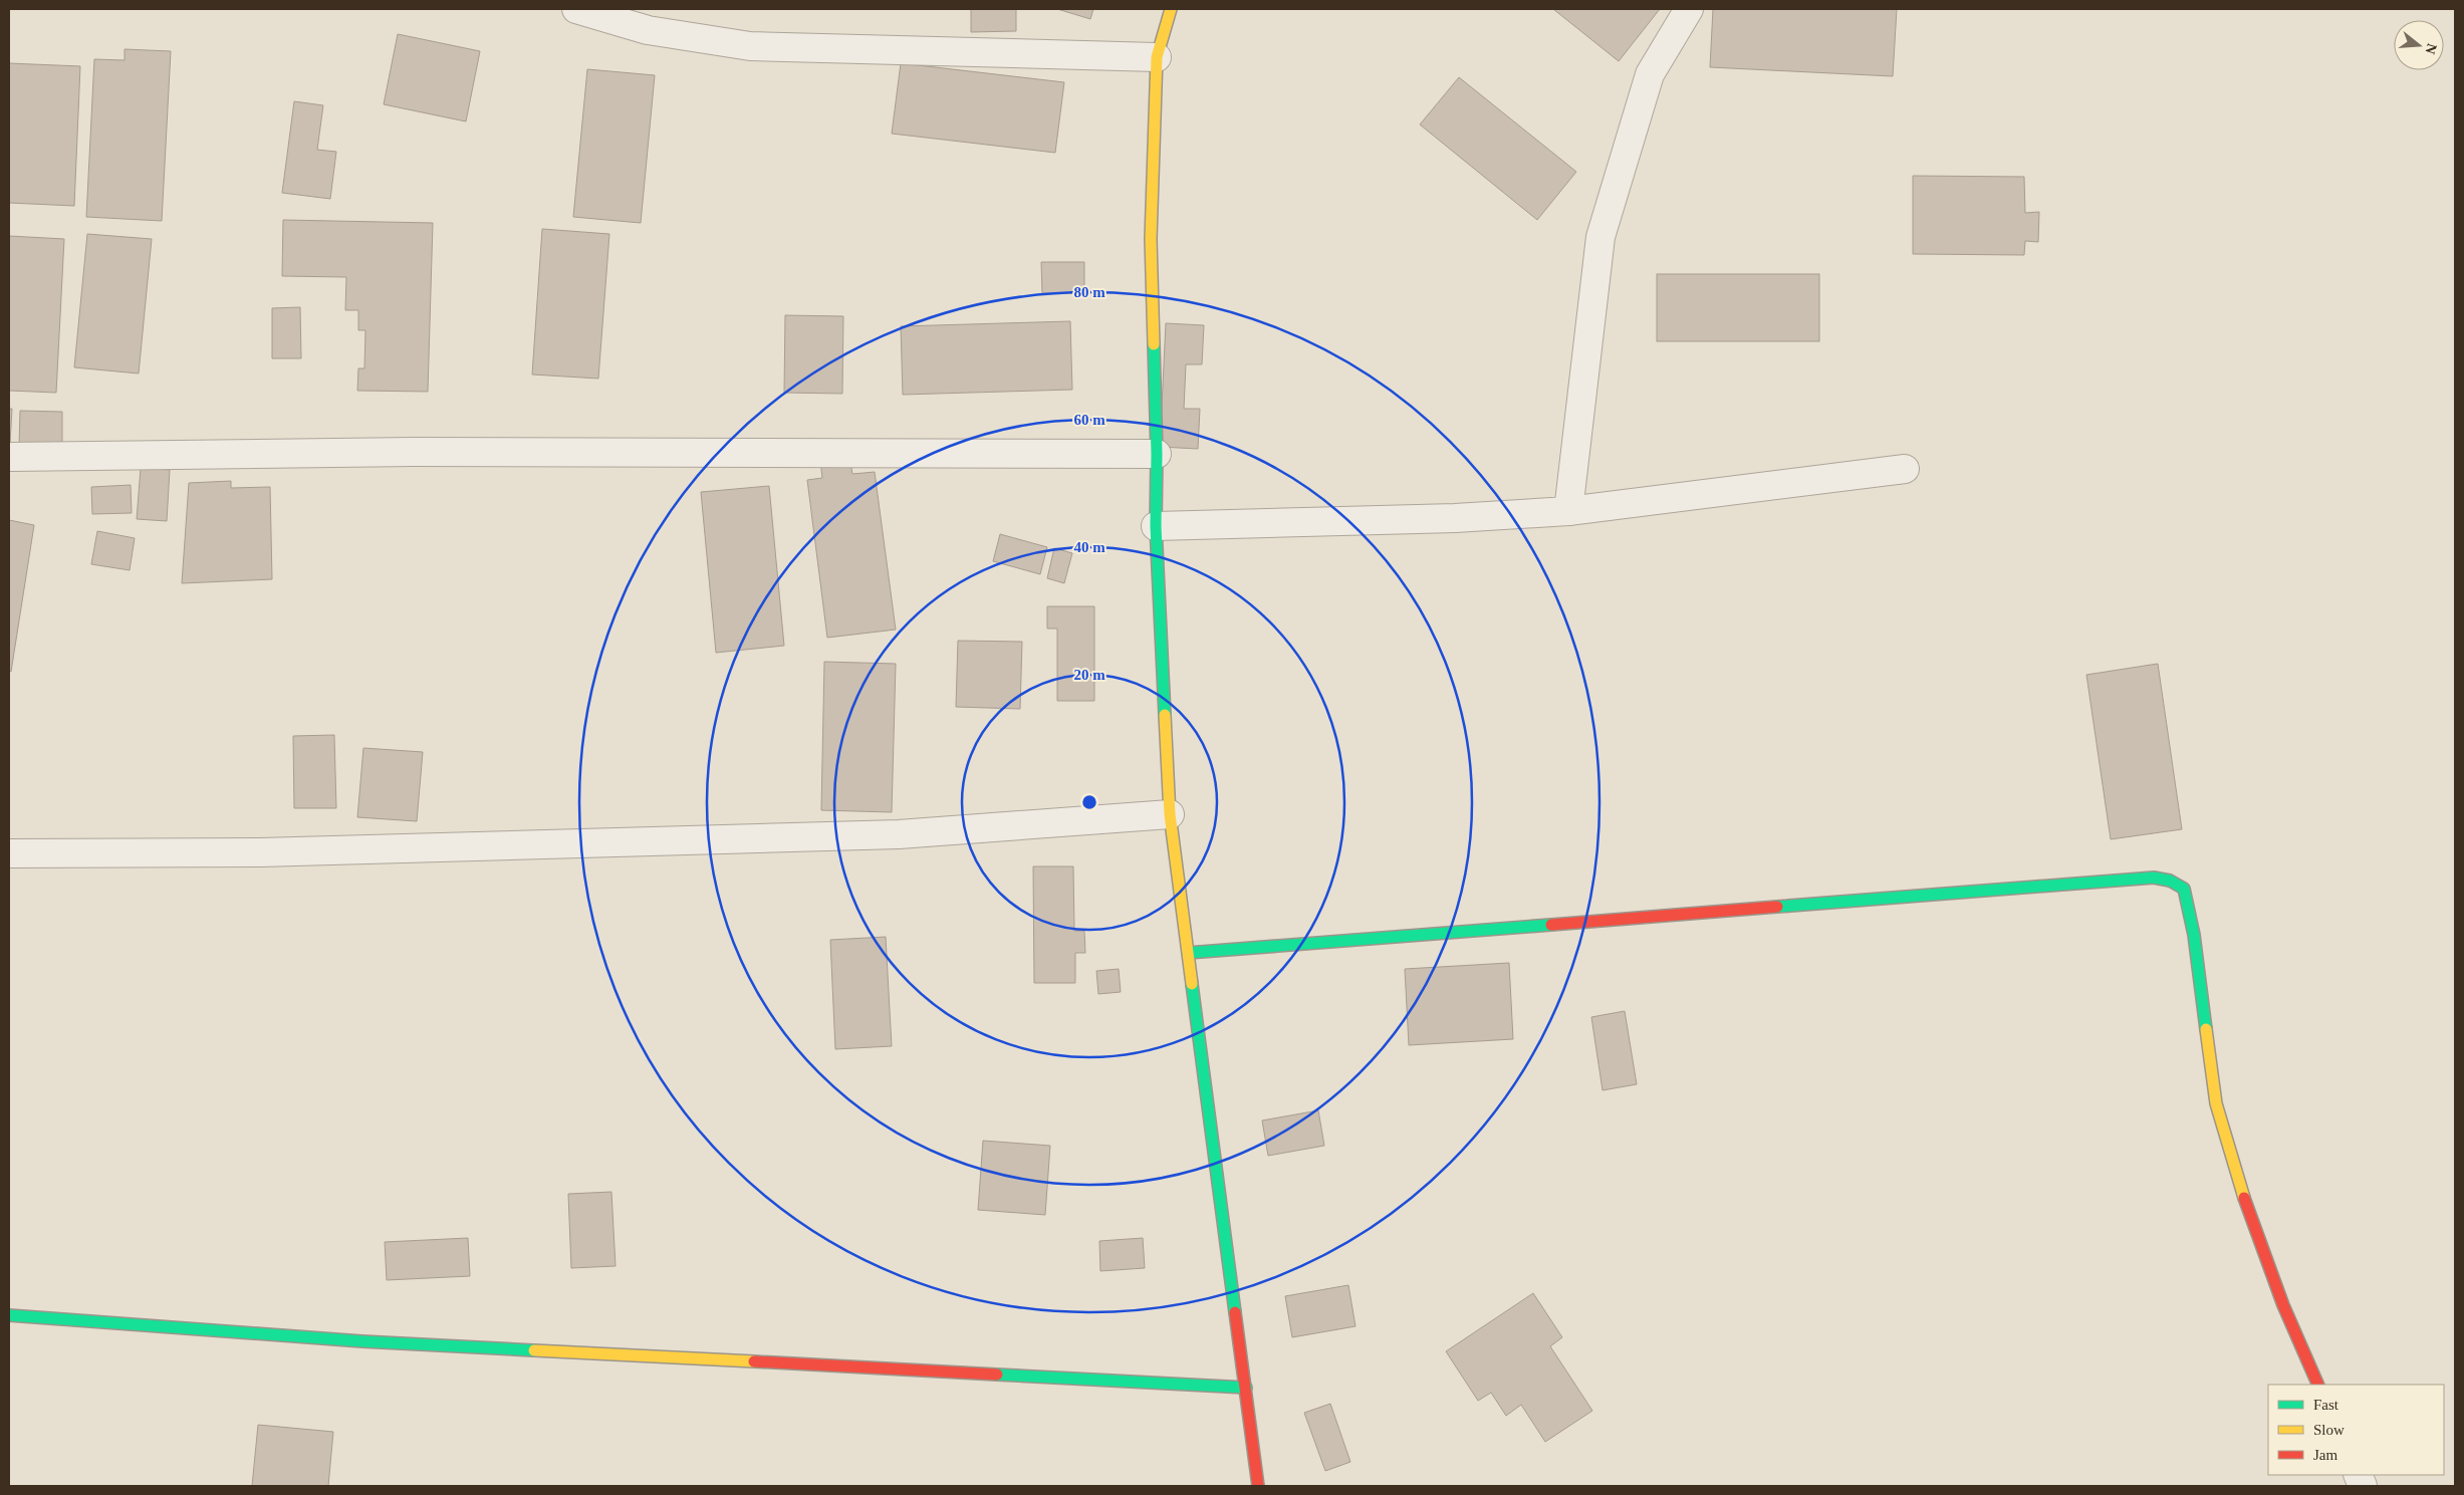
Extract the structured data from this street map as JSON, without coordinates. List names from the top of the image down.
{
  "legend": ["Fast", "Slow", "Jam"],
  "north": "right",
  "rings": [
    "80 m",
    "60 m",
    "40 m",
    "20 m"
  ]
}
